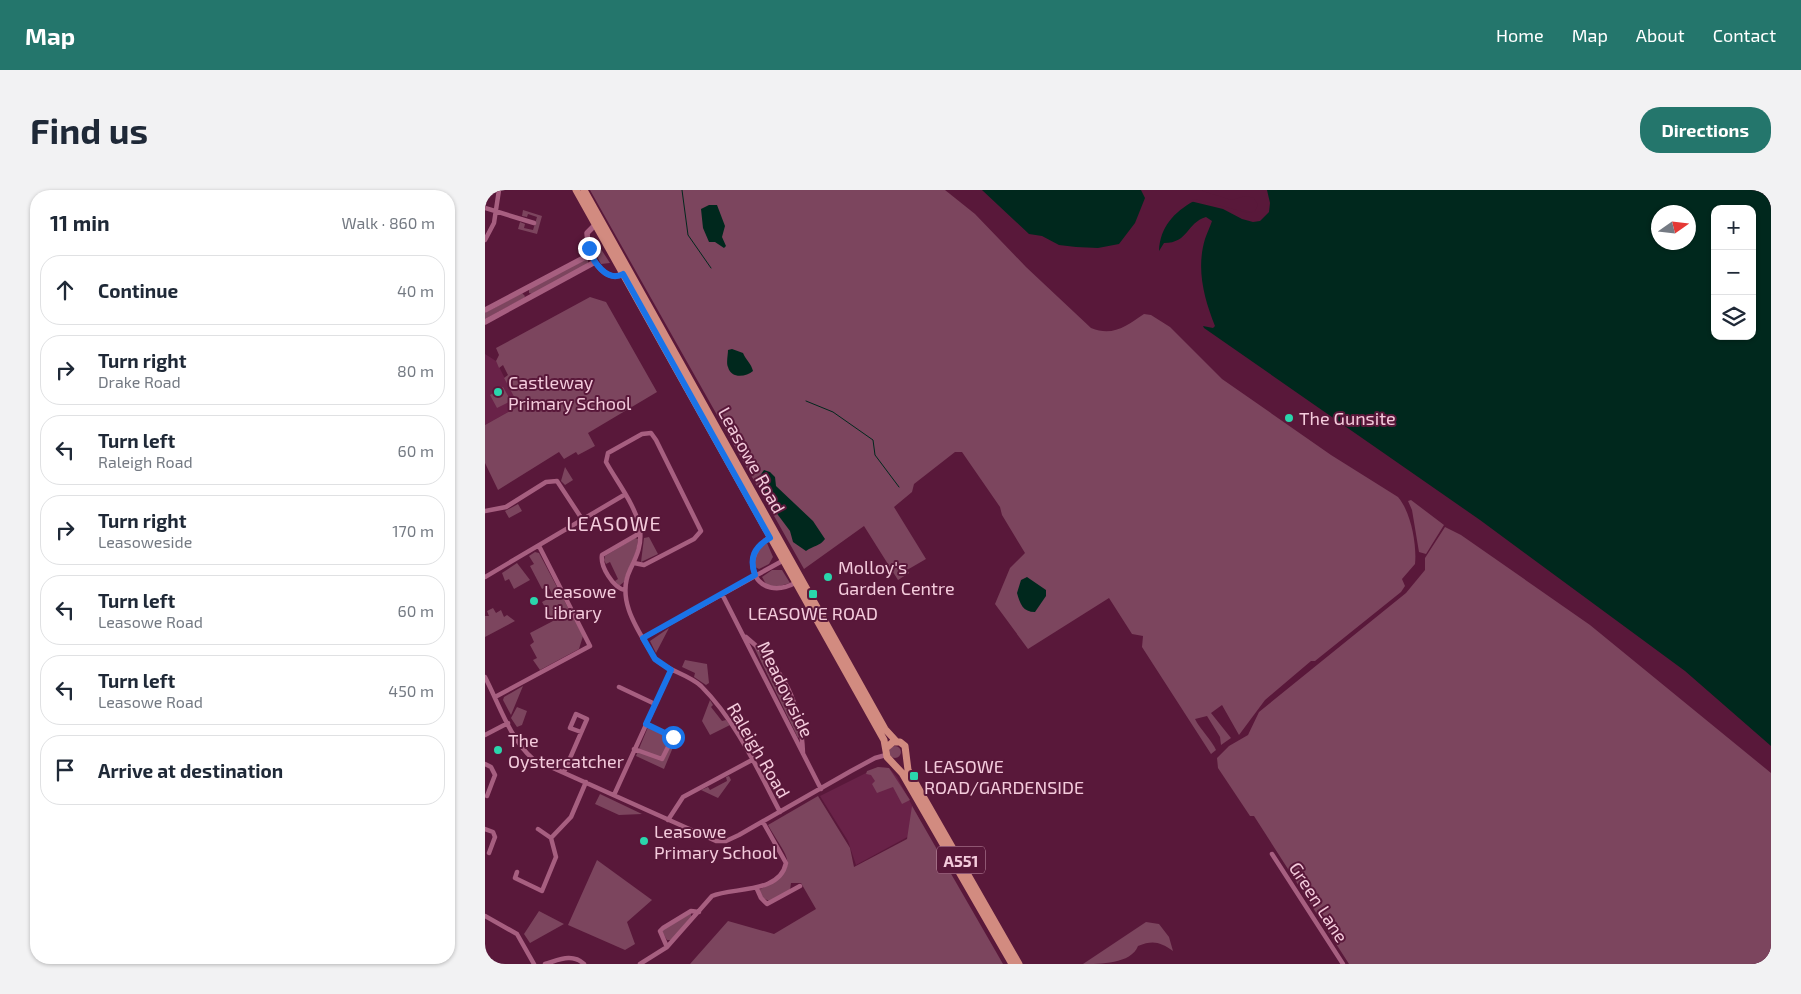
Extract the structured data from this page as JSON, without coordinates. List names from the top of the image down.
{
  "streets": {
    "main road": ["Leasowe Road", "A551"],
    "street": ["Meadowside", "Raleigh Road", "Green Lane"]
  },
  "crossings": [
    ["Leasowe Road", "A551"]
  ],
  "districts": ["LEASOWE"],
  "places": {
    "other": [
      "Castleway Primary School",
      "The Gunsite",
      "Molloy's Garden Centre",
      "Leasowe Library",
      "The Oystercatcher",
      "Leasowe Primary School"
    ],
    "transit": ["LEASOWE ROAD", "LEASOWE ROAD/GARDENSIDE"]
  },
  "north": "right",
  "page": {
    "header": "Map",
    "nav": [
      "Home",
      "Map",
      "About",
      "Contact"
    ],
    "buttons": "Directions",
    "title": "Find us",
    "heading": ["11 min", "Walk · 860 m"],
    "map_buttons": ["+", "−"],
    "list": [
      ["Continue", "40 m"],
      ["Turn right", "Drake Road", "80 m"],
      ["Turn left", "Raleigh Road", "60 m"],
      ["Turn right", "Leasoweside", "170 m"],
      ["Turn left", "Leasowe Road", "60 m"],
      ["Turn left", "Leasowe Road", "450 m"],
      "Arrive at destination"
    ]
  }
}
